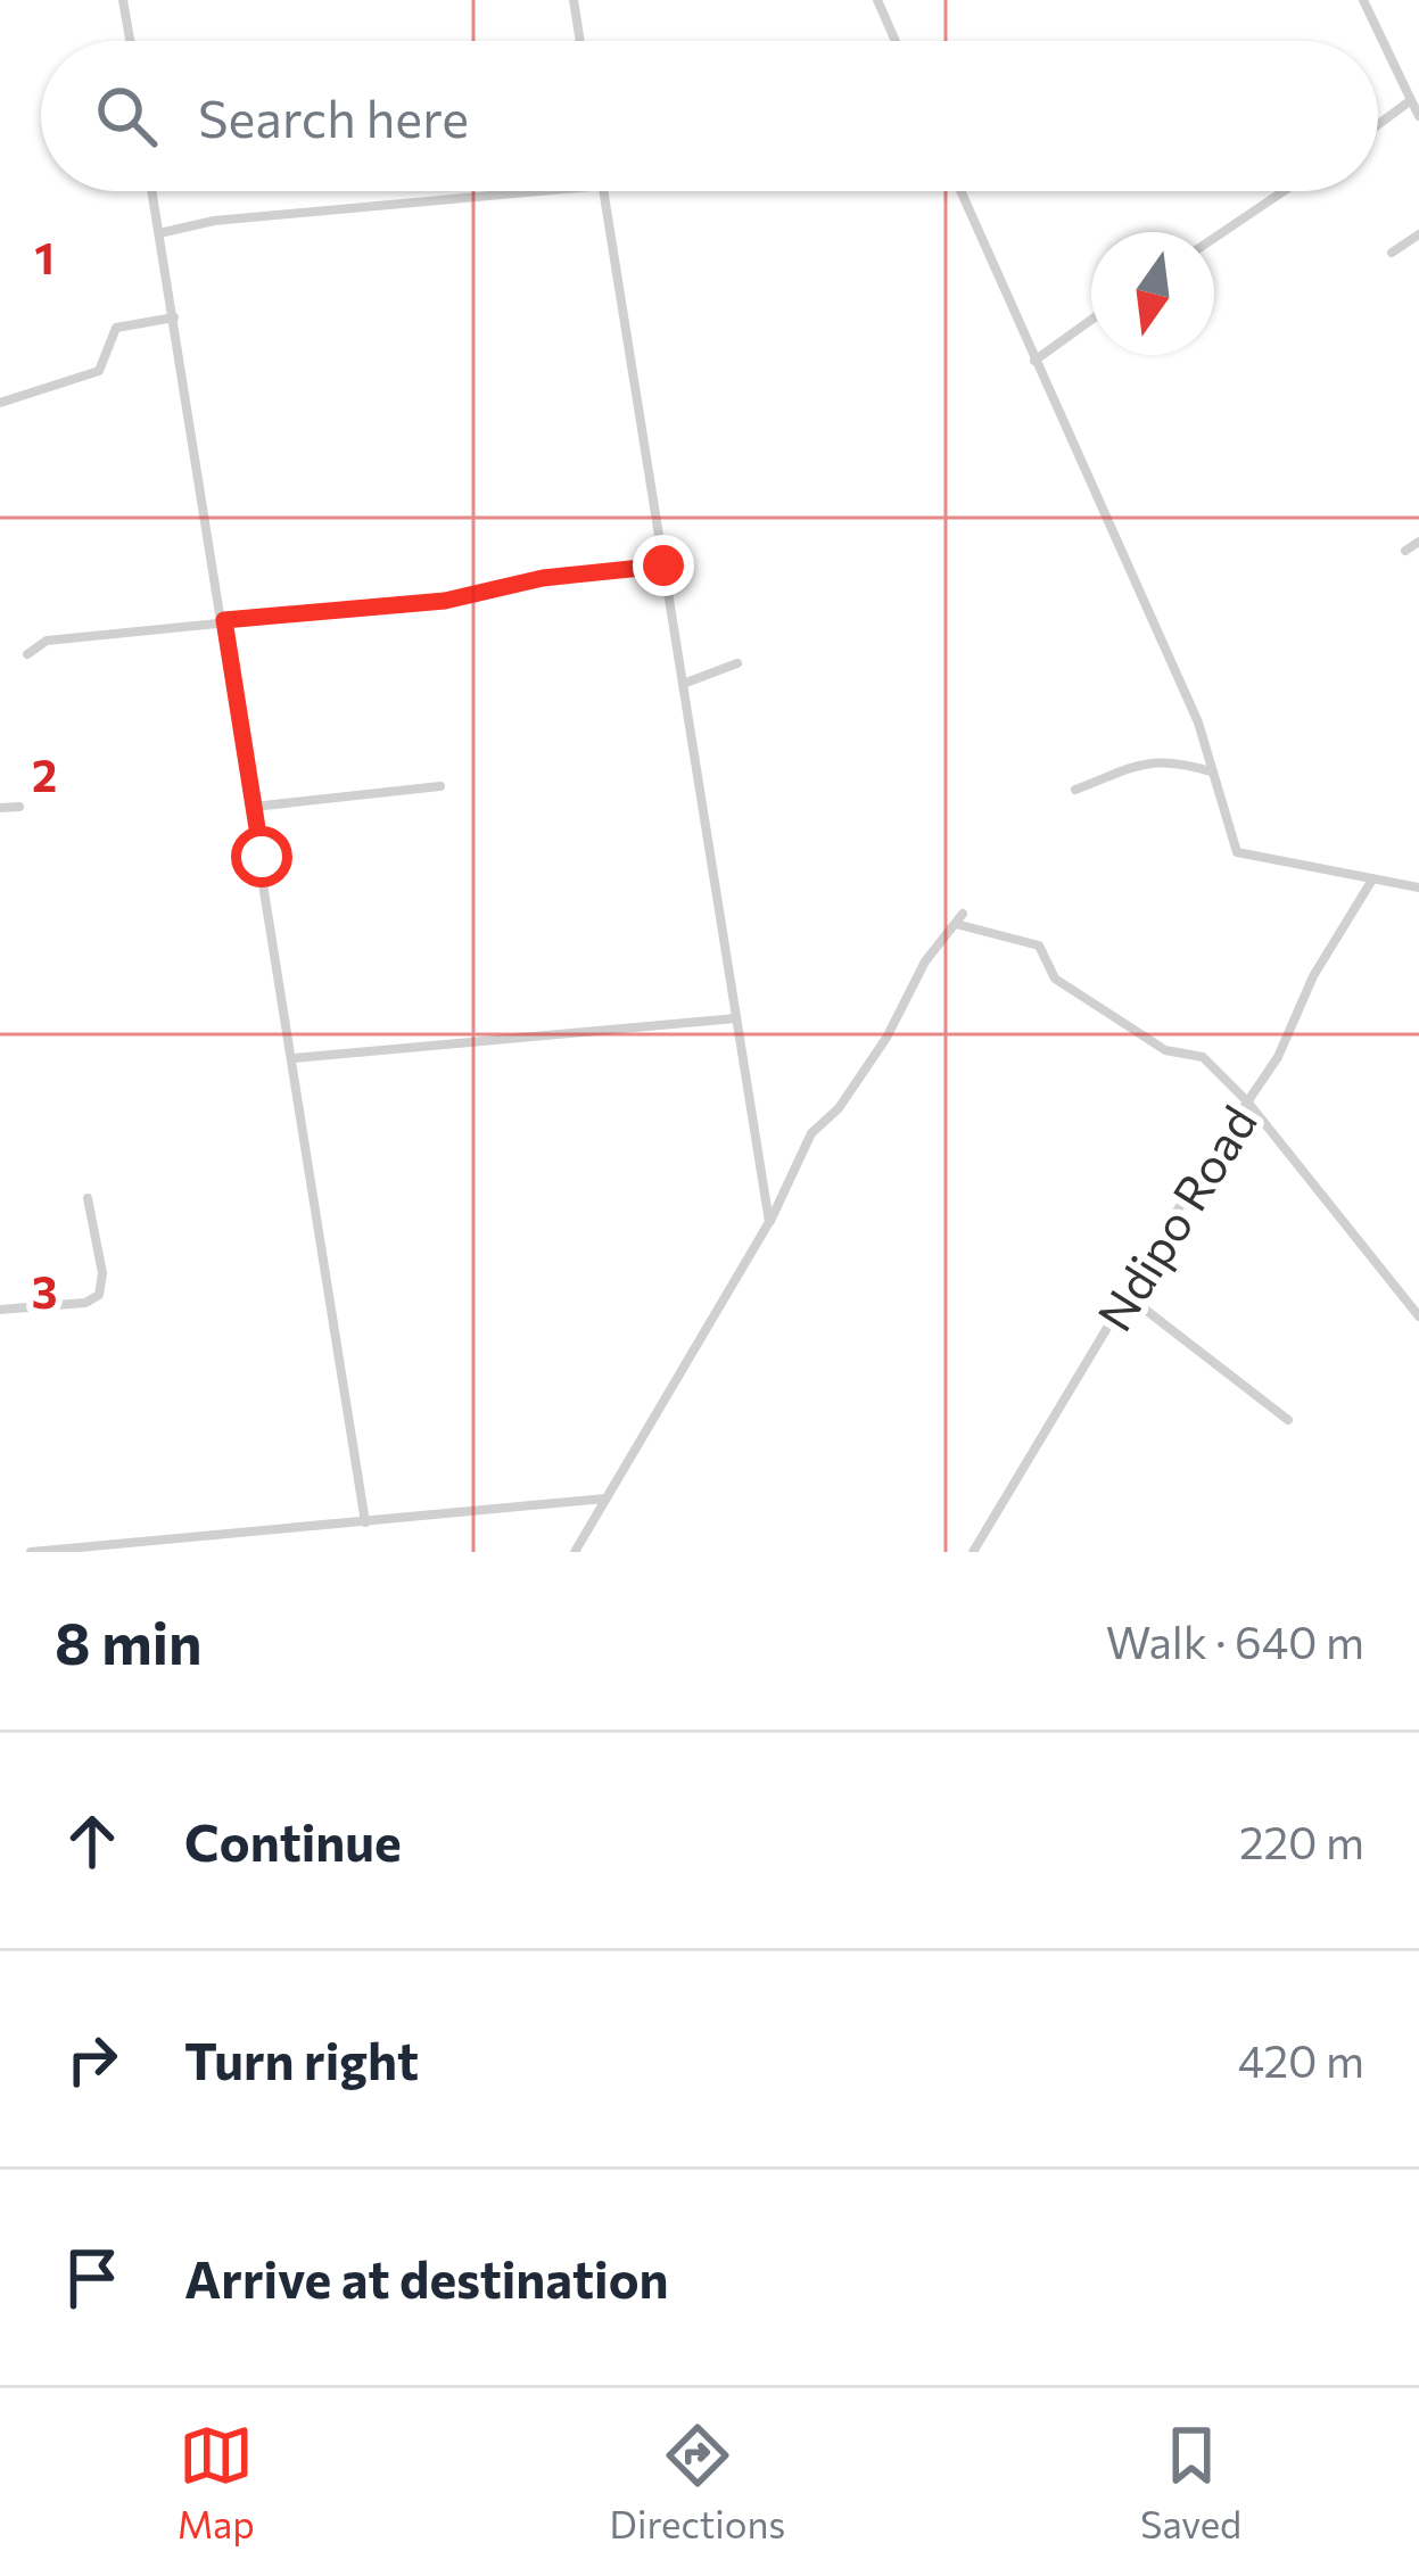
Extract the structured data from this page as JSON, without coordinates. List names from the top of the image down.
{
  "streets": {
    "street": ["Ndipo Road"]
  },
  "north": "bottom",
  "page": {
    "search": "Search here",
    "heading": ["8 min", "Walk · 640 m"],
    "list": [
      ["Continue", "220 m"],
      ["Turn right", "420 m"],
      "Arrive at destination"
    ],
    "nav": ["Map", "Directions", "Saved"]
  },
  "grid": {
    "rows": ["1", "2", "3"]
  }
}
